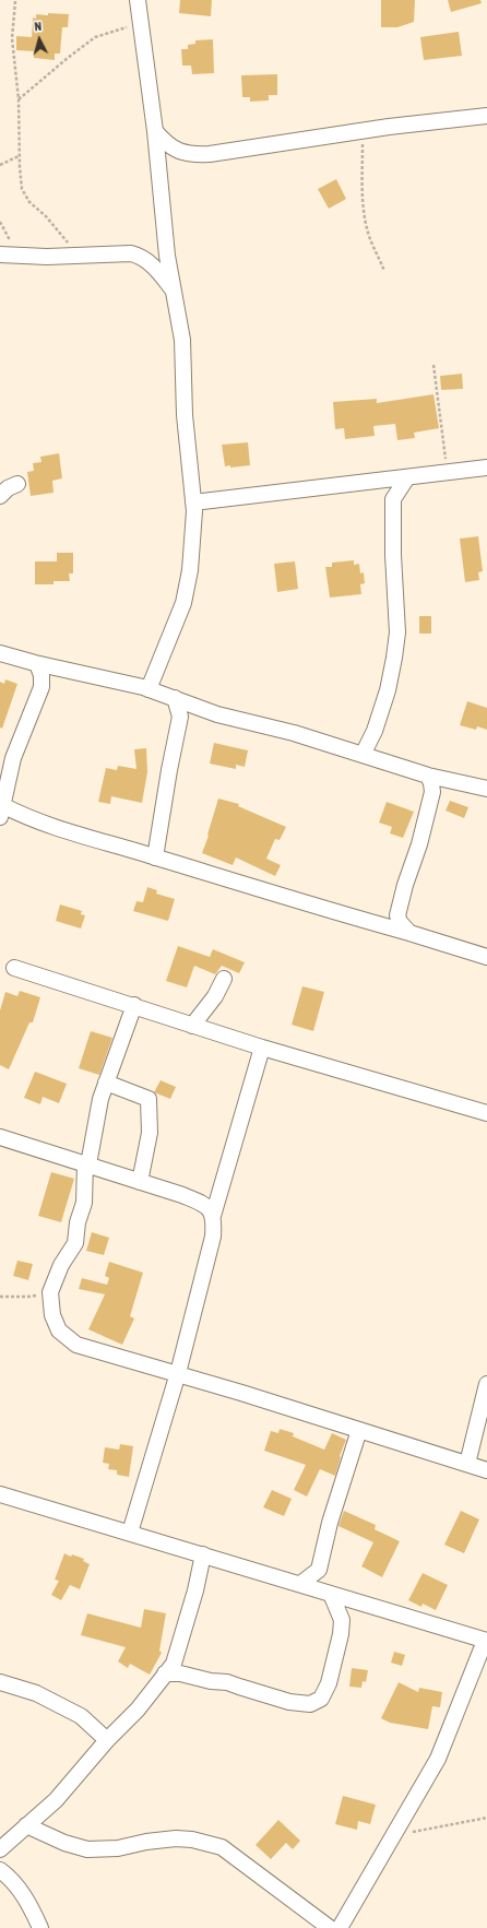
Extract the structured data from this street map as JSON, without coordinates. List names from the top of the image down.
{
  "north": "top"
}
